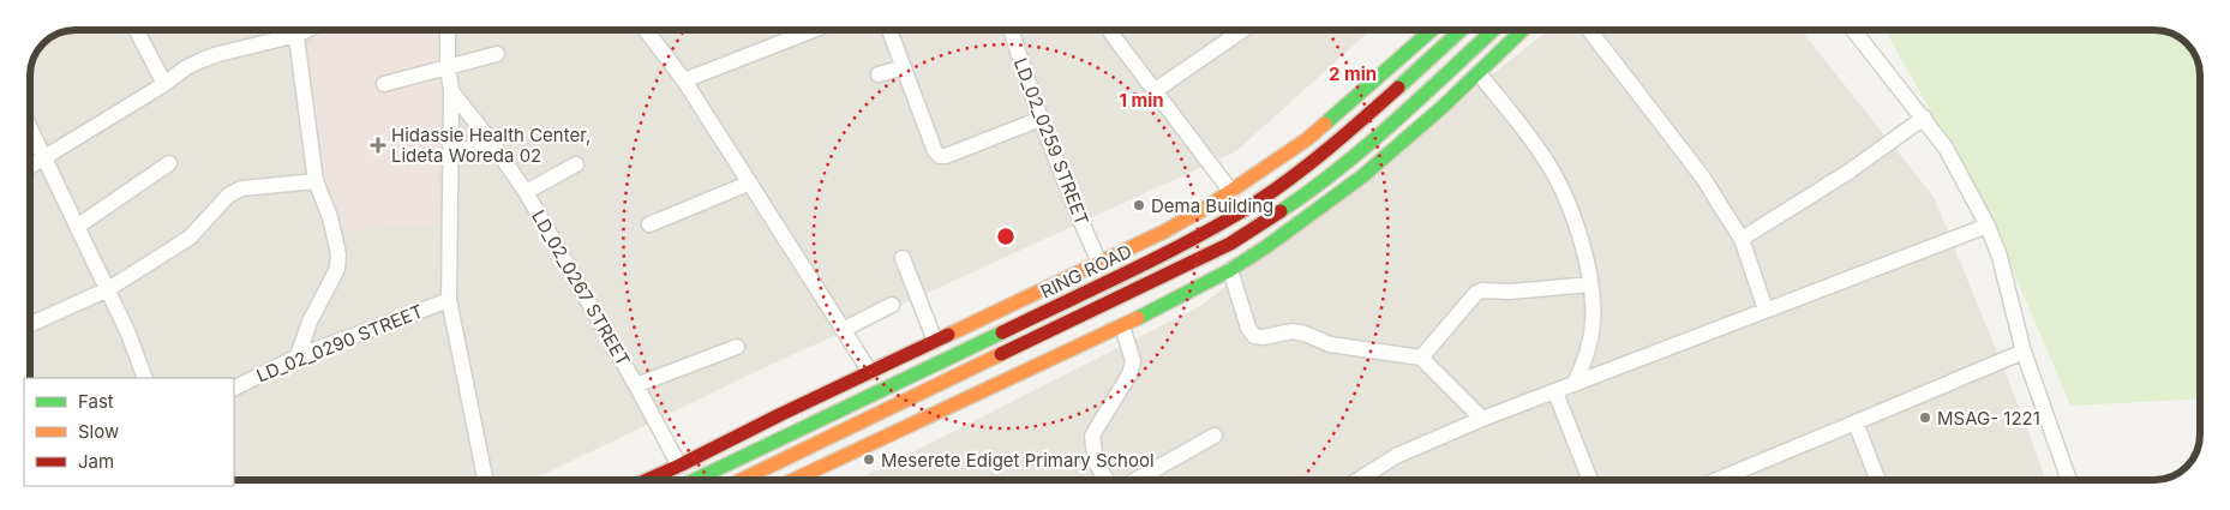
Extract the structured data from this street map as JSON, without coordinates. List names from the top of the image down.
{
  "streets": {
    "main road": ["RING ROAD"],
    "street": ["LD_02_0259 STREET", "LD_02_0267 STREET", "LD_02_0290 STREET"]
  },
  "places": {
    "health": ["Hidassie Health Center, Lideta Woreda 02"],
    "other": ["Dema Building", "MSAG- 1221", "Meserete Ediget Primary School"]
  },
  "legend": ["Fast", "Slow", "Jam"],
  "rings": ["2 min", "1 min"]
}
